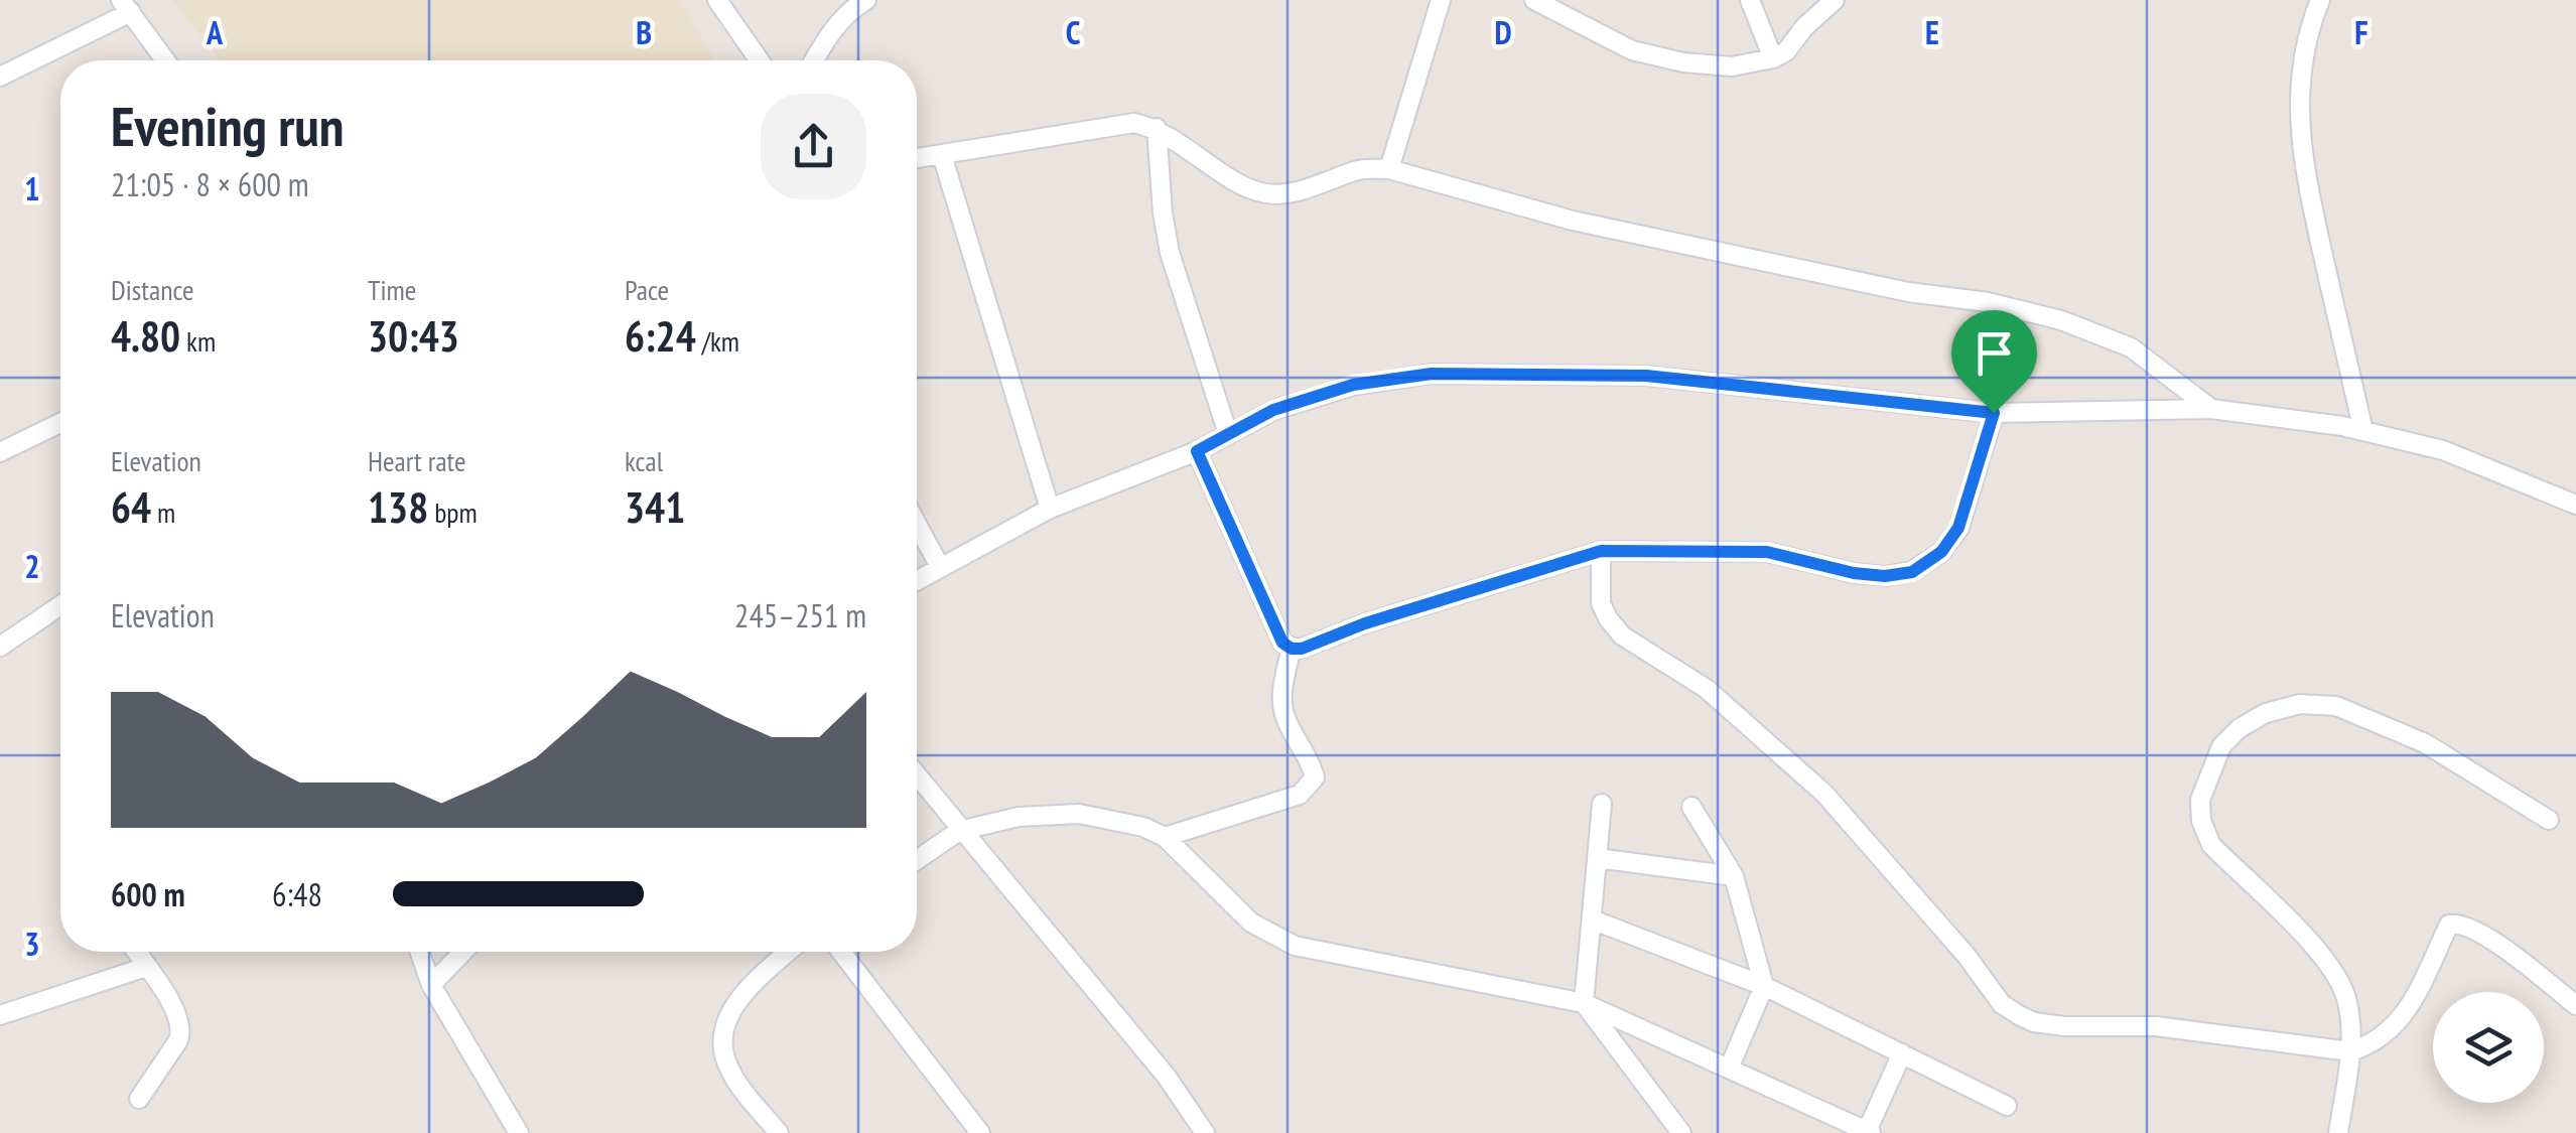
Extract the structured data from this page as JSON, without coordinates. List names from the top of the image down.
{
  "page": {
    "heading": ["Evening run", "21:05 · 8 × 600 m"],
    "stats": [
      ["Distance", "4.80 km"],
      ["Time", "30:43"],
      ["Pace", "6:24 /km"],
      ["Elevation", "64 m"],
      ["Heart rate", "138 bpm"],
      ["kcal", "341"]
    ],
    "chart": ["Elevation", "245–251 m"],
    "list": [
      {
        "name": "600 m",
        "note": "6:48"
      }
    ]
  },
  "grid": {
    "columns": [
      "A",
      "B",
      "C",
      "D",
      "E",
      "F"
    ],
    "rows": ["1", "2", "3"]
  }
}
